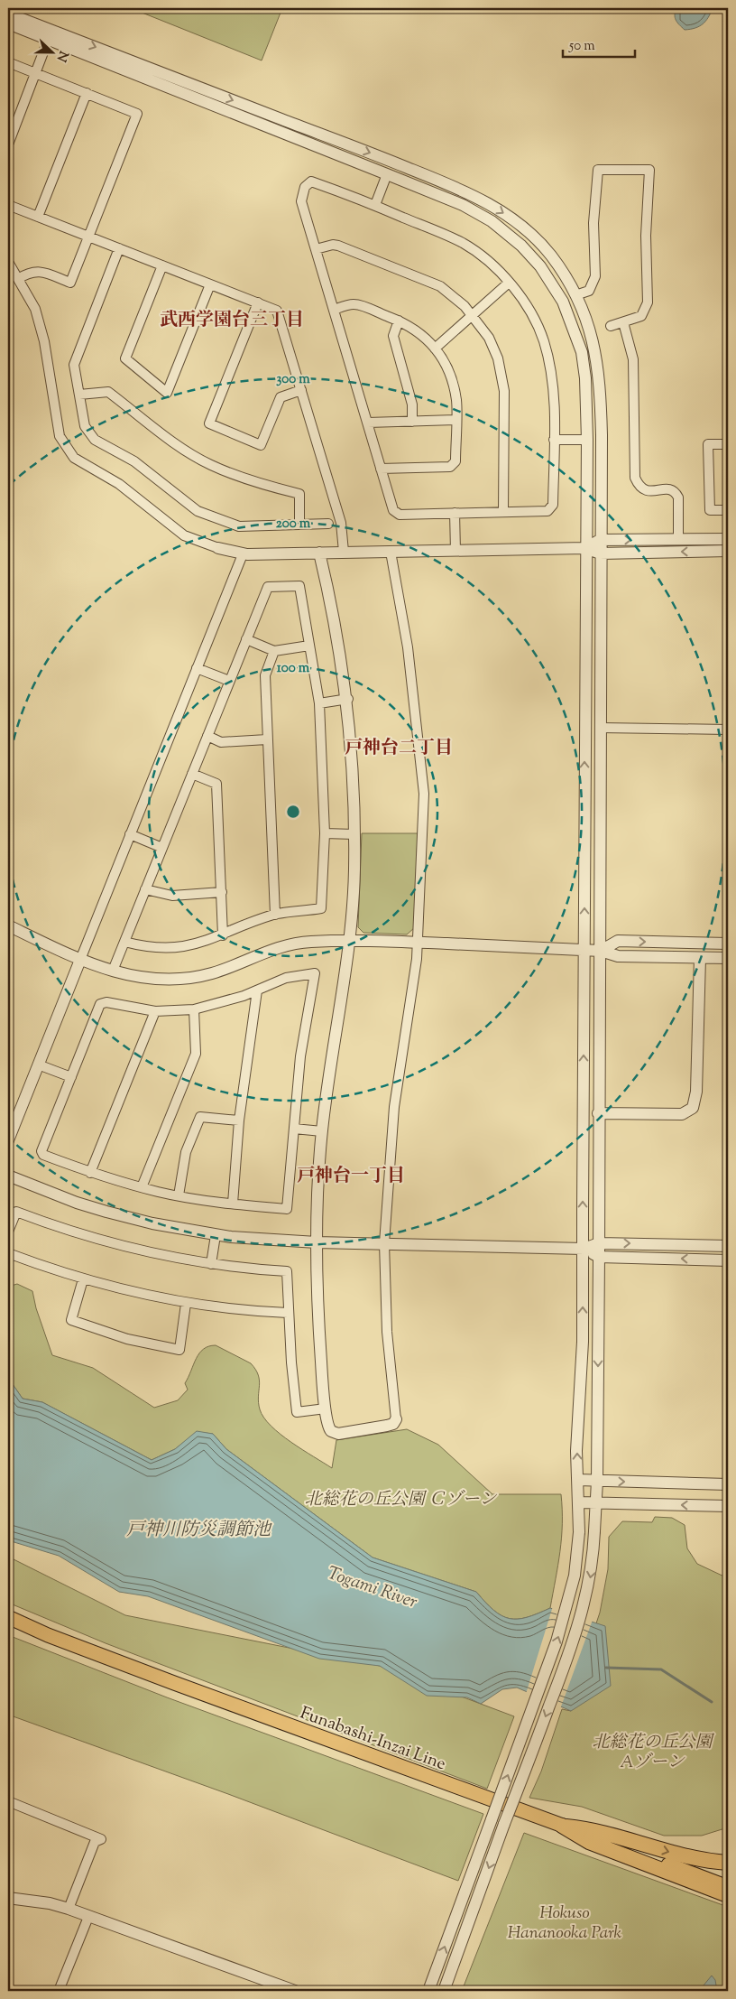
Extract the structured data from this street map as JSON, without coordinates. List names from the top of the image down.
{
  "streets": {
    "main road": ["Funabashi-Inzai Line"]
  },
  "districts": ["武西学園台三丁目", "戸神台二丁目", "戸神台一丁目"],
  "water": ["戸神川防災調節池", "Togami River"],
  "parks": ["北総花の丘公園 Ｃゾーン", "北総花の丘公園 Aゾーン", "Hokuso Hananooka Park"],
  "scale_bar": "50 m",
  "north": "right",
  "rings": ["300 m", "200 m", "100 m"]
}
